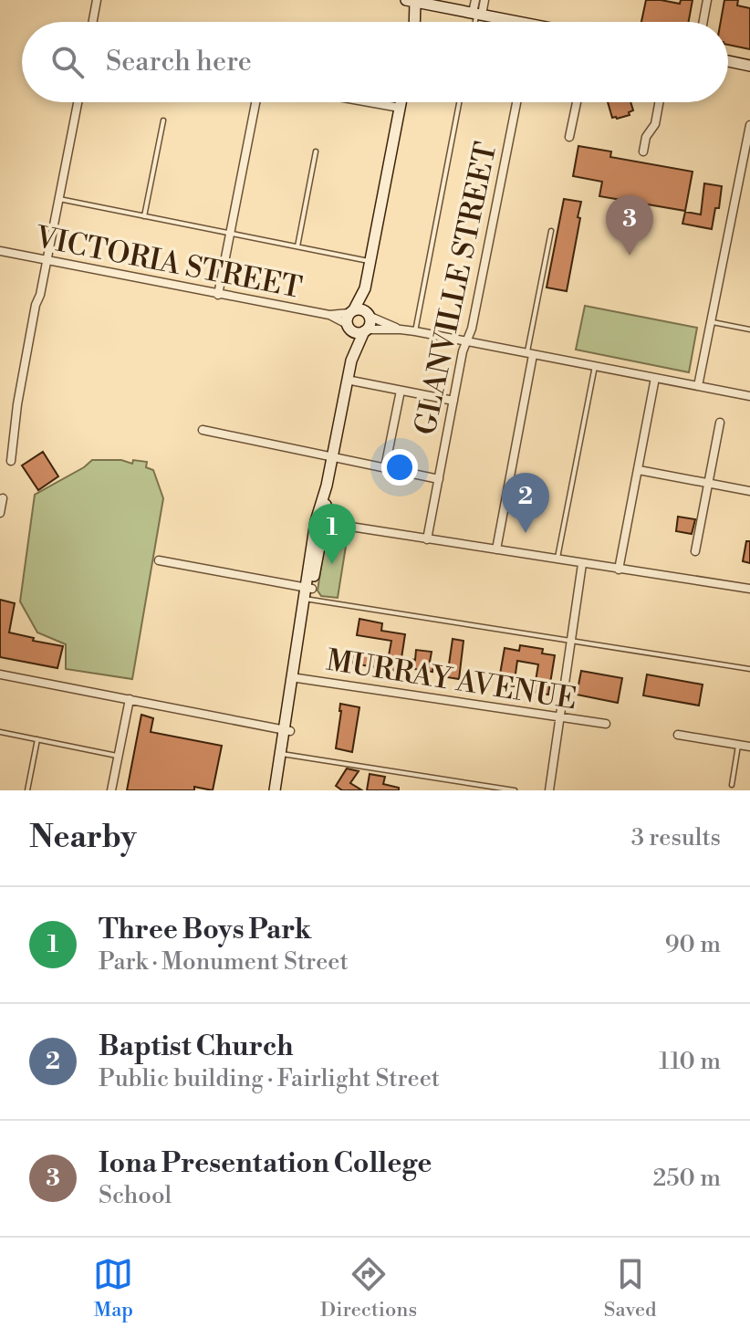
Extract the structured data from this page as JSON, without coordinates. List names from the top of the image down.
{
  "streets": {
    "street": ["VICTORIA STREET", "GLANVILLE STREET", "MURRAY AVENUE"]
  },
  "page": {
    "search": "Search here",
    "pins": ["3", "2", "1"],
    "heading": ["Nearby", "3 results"],
    "list": [
      {
        "mark": "1",
        "name": "Three Boys Park",
        "note": "Park · Monument Street",
        "value": "90 m"
      },
      {
        "mark": "2",
        "name": "Baptist Church",
        "note": "Public building · Fairlight Street",
        "value": "110 m"
      },
      {
        "mark": "3",
        "name": "Iona Presentation College",
        "note": "School",
        "value": "250 m"
      }
    ],
    "nav": ["Map", "Directions", "Saved"]
  }
}
